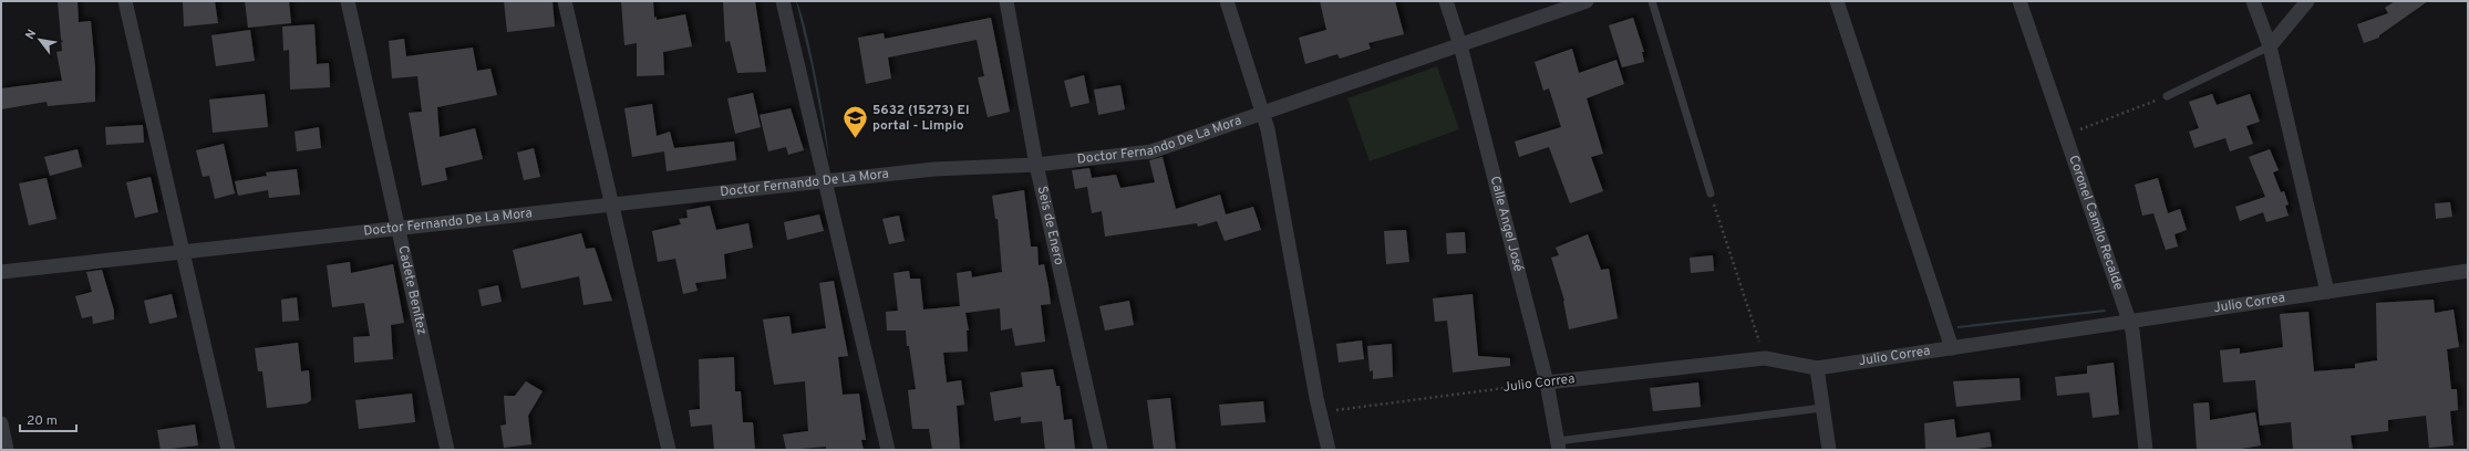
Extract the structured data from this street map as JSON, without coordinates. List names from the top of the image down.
{
  "streets": {
    "street": [
      "Doctor Fernando De La Mora",
      "Coronel Camilo Recalde",
      "Calle Angel José",
      "Seis de Enero",
      "Cadete Benítez",
      "Julio Correa"
    ]
  },
  "crossings": [
    ["Doctor Fernando De La Mora", "Calle Angel José"],
    ["Doctor Fernando De La Mora", "Seis de Enero"],
    ["Doctor Fernando De La Mora", "Cadete Benítez"],
    ["Coronel Camilo Recalde", "Julio Correa"],
    ["Calle Angel José", "Julio Correa"]
  ],
  "places": {
    "school or university": ["5632 (15273) El portal - Limpio"]
  },
  "scale_bar": "20 m",
  "north": "top left"
}
